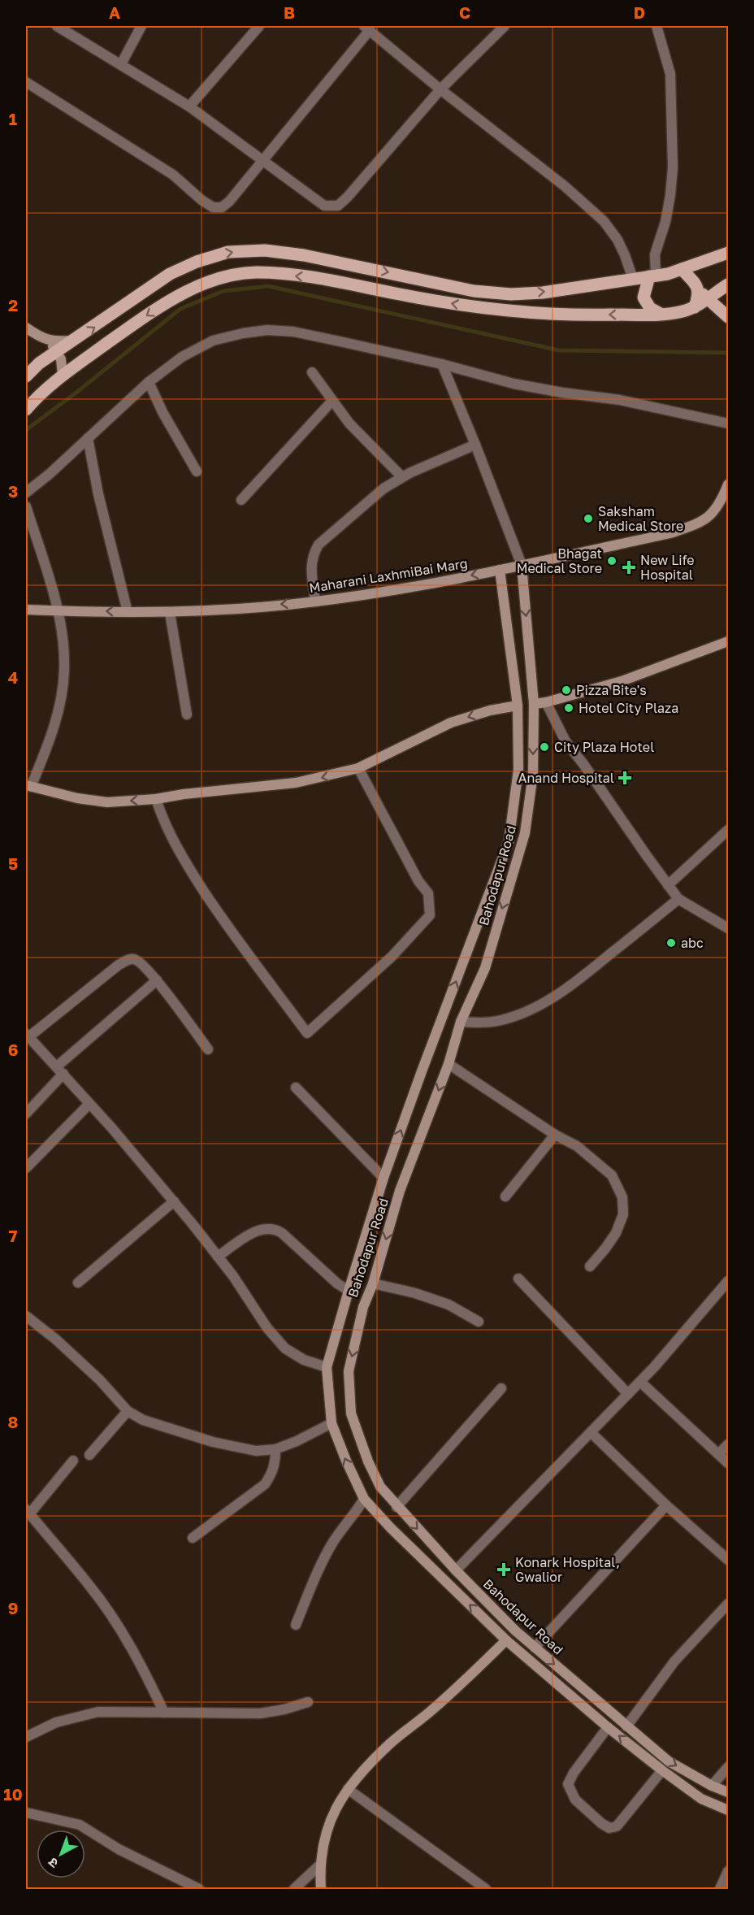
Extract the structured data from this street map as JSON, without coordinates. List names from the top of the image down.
{
  "streets": {
    "main road": ["Maharani LaxhmiBai Marg", "Bahodapur Road"]
  },
  "crossings": [
    ["Maharani LaxhmiBai Marg", "Bahodapur Road"]
  ],
  "one_way": ["Maharani LaxhmiBai Marg"],
  "places": {
    "other": [
      "Saksham Medical Store",
      "Bhagat Medical Store",
      "Pizza Bite's",
      "Hotel City Plaza",
      "City Plaza Hotel",
      "abc"
    ],
    "health": ["New Life Hospital", "Anand Hospital", "Konark Hospital, Gwalior"]
  },
  "north": "bottom left",
  "grid": {
    "columns": [
      "A",
      "B",
      "C",
      "D"
    ],
    "rows": [
      "1",
      "2",
      "3",
      "4",
      "5",
      "6",
      "7",
      "8",
      "9",
      "10"
    ]
  }
}
